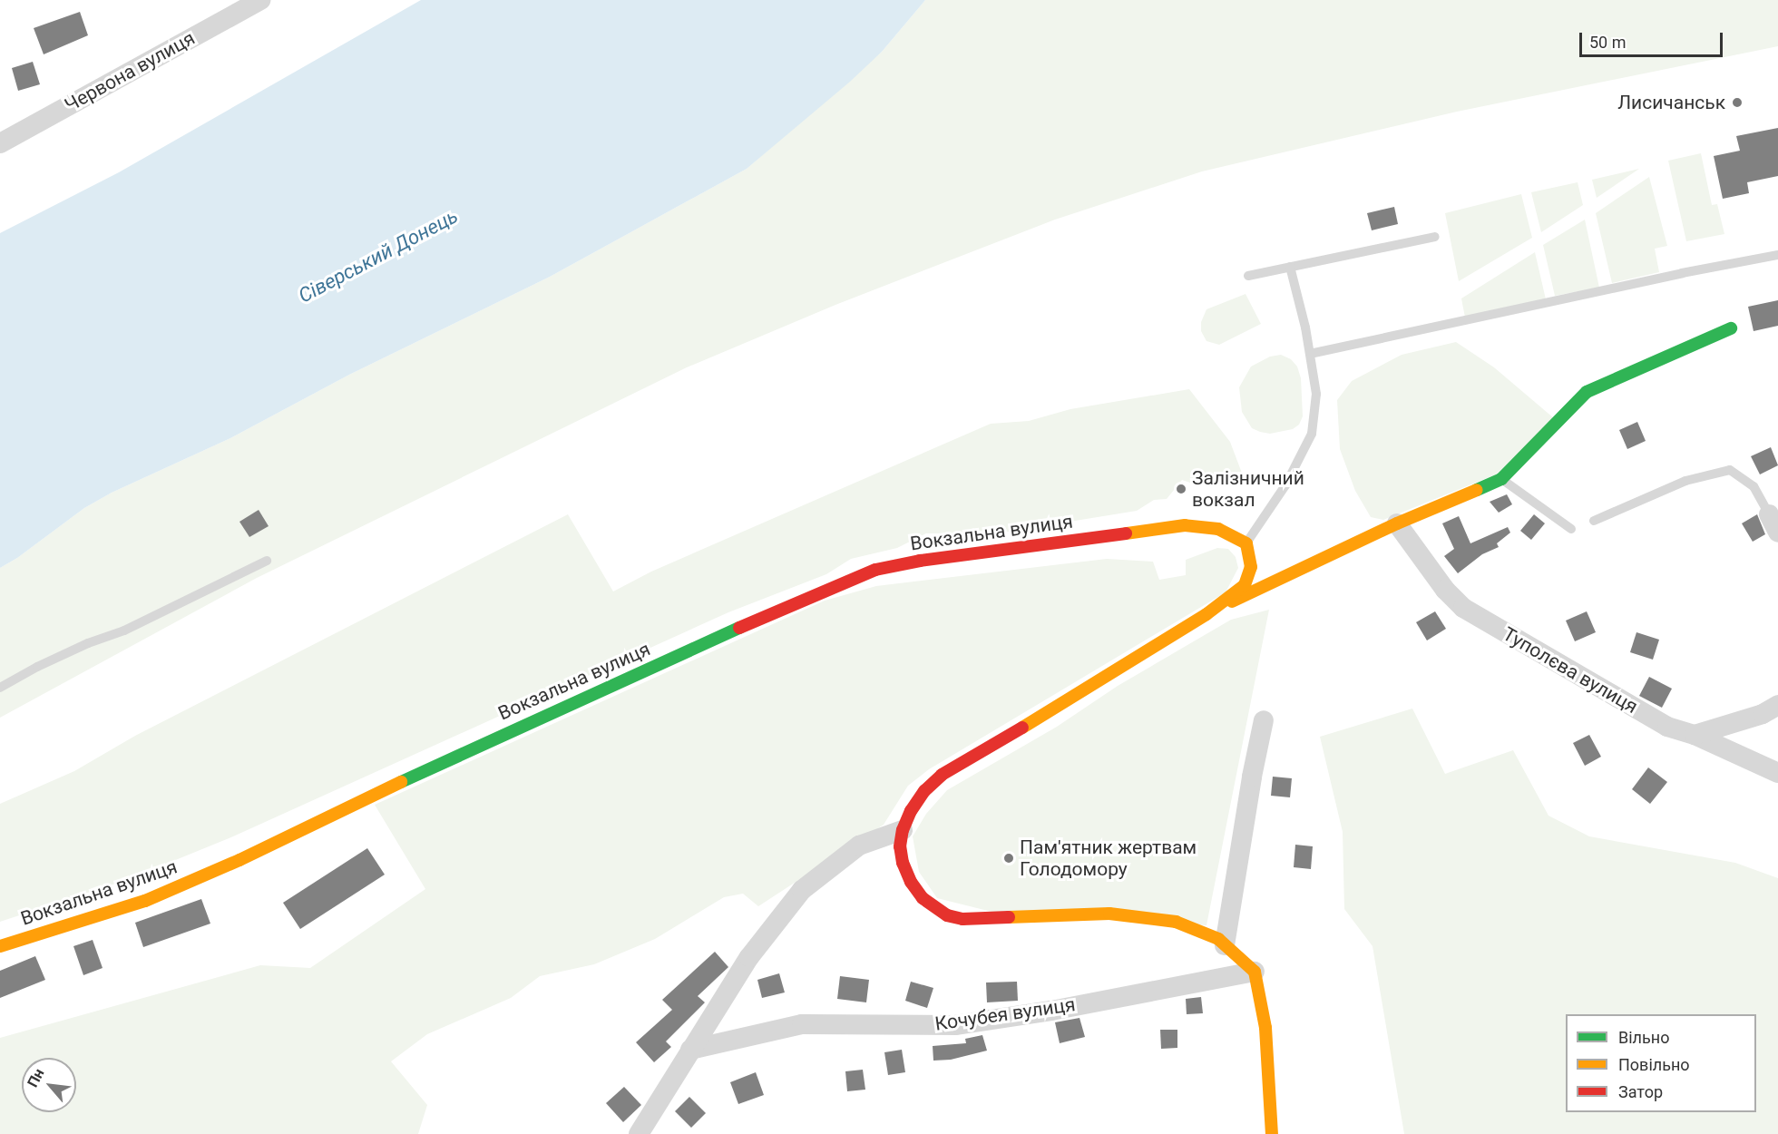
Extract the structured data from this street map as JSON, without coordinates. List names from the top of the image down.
{
  "streets": {
    "main road": ["Вокзальна вулиця"],
    "street": ["Червона вулиця", "Туполєва вулиця", "Кочубея вулиця"]
  },
  "water": ["Сіверський Донець"],
  "places": ["Лисичанськ", "Залізничний вокзал", "Пам'ятник жертвам Голодомору"],
  "legend": ["Вільно", "Повільно", "Затор"],
  "scale_bar": "50 m",
  "north": "top left"
}
